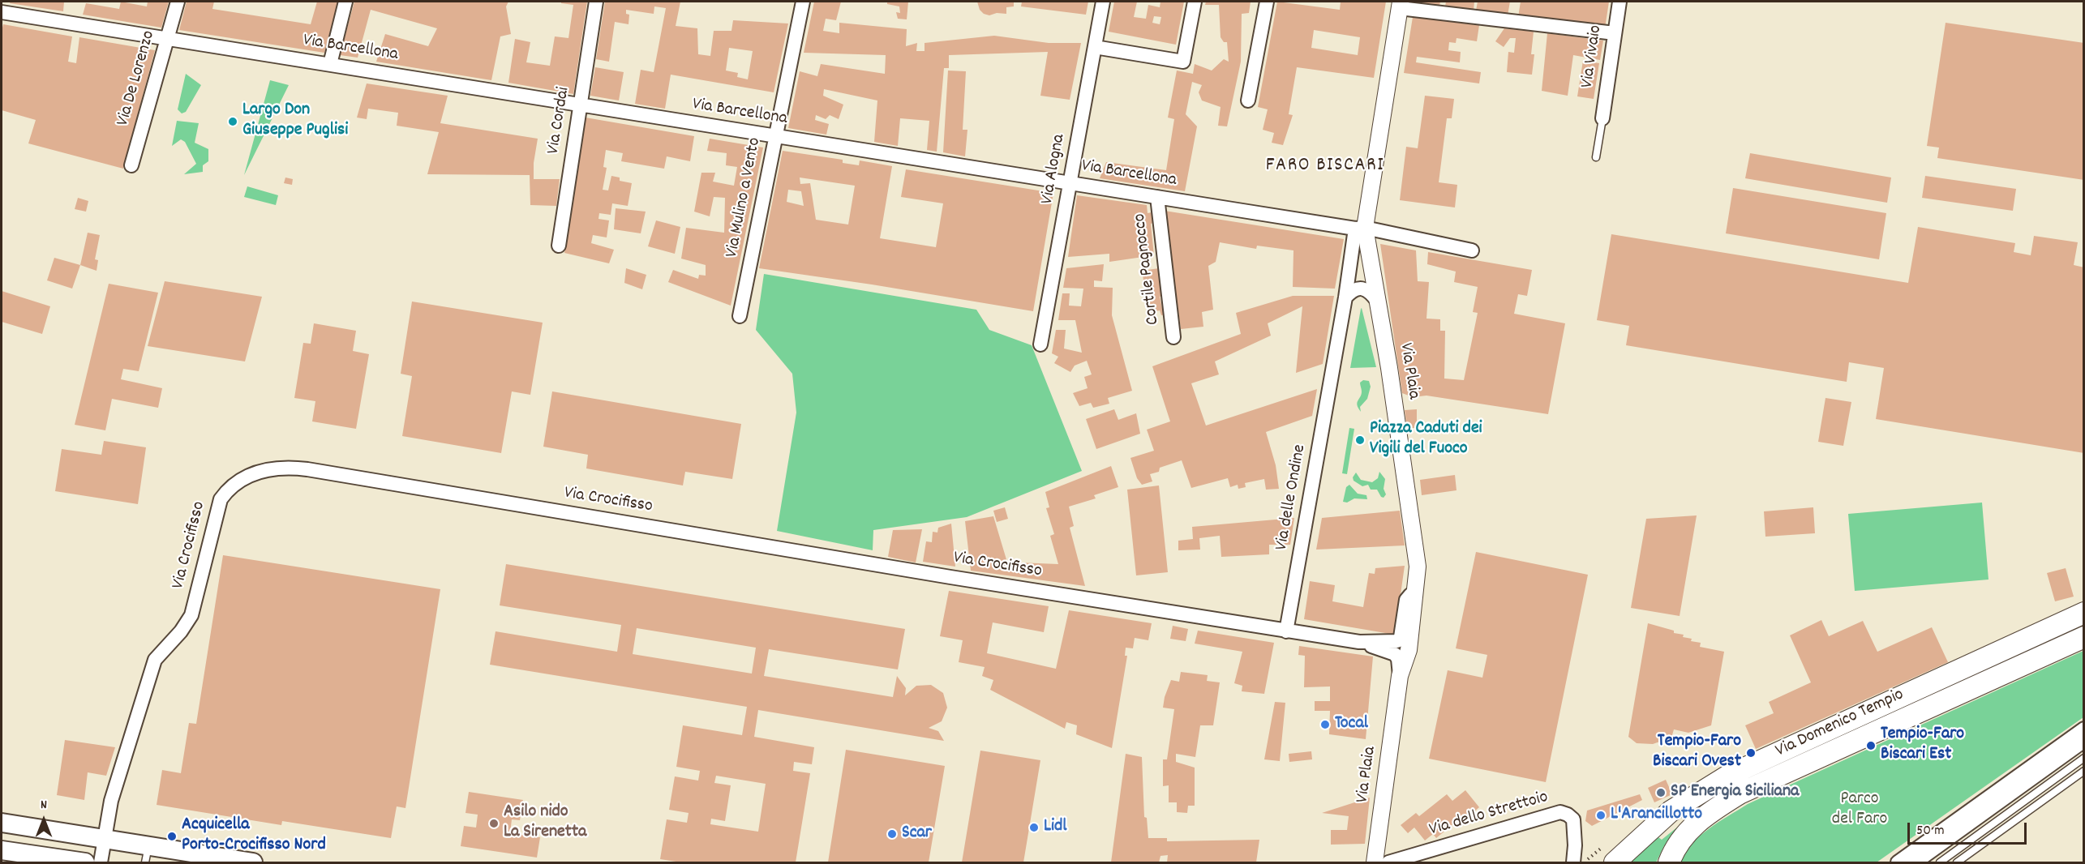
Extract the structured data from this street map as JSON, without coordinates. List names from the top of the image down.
{
  "streets": {
    "main road": ["Via Domenico Tempio"],
    "street": [
      "Via Barcellona",
      "Via Vivaio",
      "Via De Lorenzo",
      "Via Cordai",
      "Via Alogna",
      "Via Mulino a Vento",
      "Cortile Pagnocco",
      "Via Plaia",
      "Via delle Ondine",
      "Via Crocifisso",
      "Via dello Strettoio"
    ]
  },
  "crossings": [
    ["Via Barcellona", "Via De Lorenzo"],
    ["Via Barcellona", "Via Cordai"],
    ["Via Barcellona", "Via Alogna"],
    ["Via Barcellona", "Via Mulino a Vento"],
    ["Via Barcellona", "Cortile Pagnocco"],
    ["Via Barcellona", "Via Plaia"],
    ["Via Barcellona", "Via delle Ondine"],
    ["Via Plaia", "Via delle Ondine"],
    ["Via delle Ondine", "Via Crocifisso"]
  ],
  "districts": ["FARO BISCARI"],
  "parks": ["Parco del Faro"],
  "places": [
    "Largo Don Giuseppe Puglisi",
    "Piazza Caduti dei Vigili del Fuoco",
    "Tocal",
    "Tempio-Faro Biscari Est",
    "Tempio-Faro Biscari Ovest",
    "SP Energia Siciliana",
    "L'Arancillotto",
    "Asilo nido La Sirenetta",
    "Lidl",
    "Scar",
    "Acquicella Porto-Crocifisso Nord"
  ],
  "scale_bar": "50 m",
  "north": "top"
}
